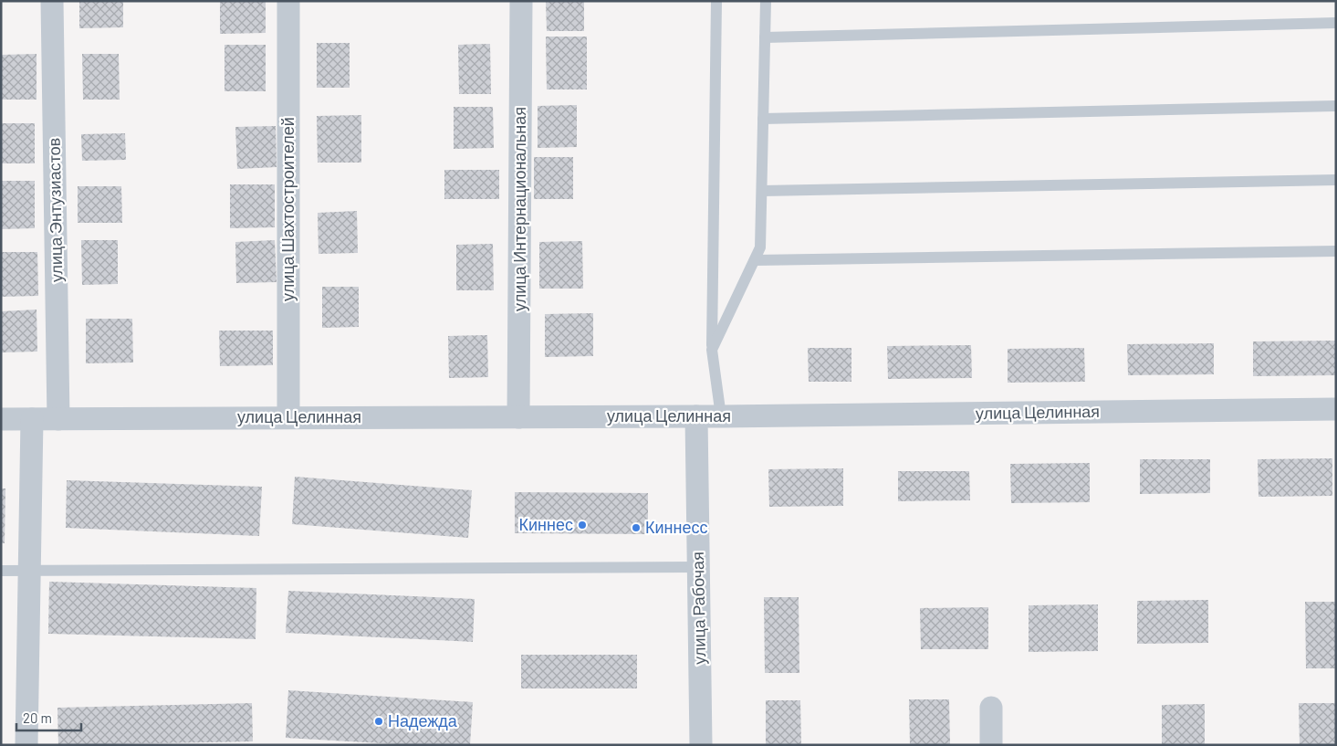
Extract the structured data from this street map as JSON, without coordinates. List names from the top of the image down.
{
  "streets": {
    "street": [
      "улица Шахтостроителей",
      "улица Интернациональная",
      "улица Энтузиастов",
      "улица Целинная",
      "улица Рабочая"
    ]
  },
  "crossings": [
    ["улица Шахтостроителей", "улица Целинная"],
    ["улица Интернациональная", "улица Целинная"],
    ["улица Энтузиастов", "улица Целинная"],
    ["улица Целинная", "улица Рабочая"]
  ],
  "places": ["Киннес", "Киннесс", "Надежда"],
  "scale_bar": "20 m"
}
